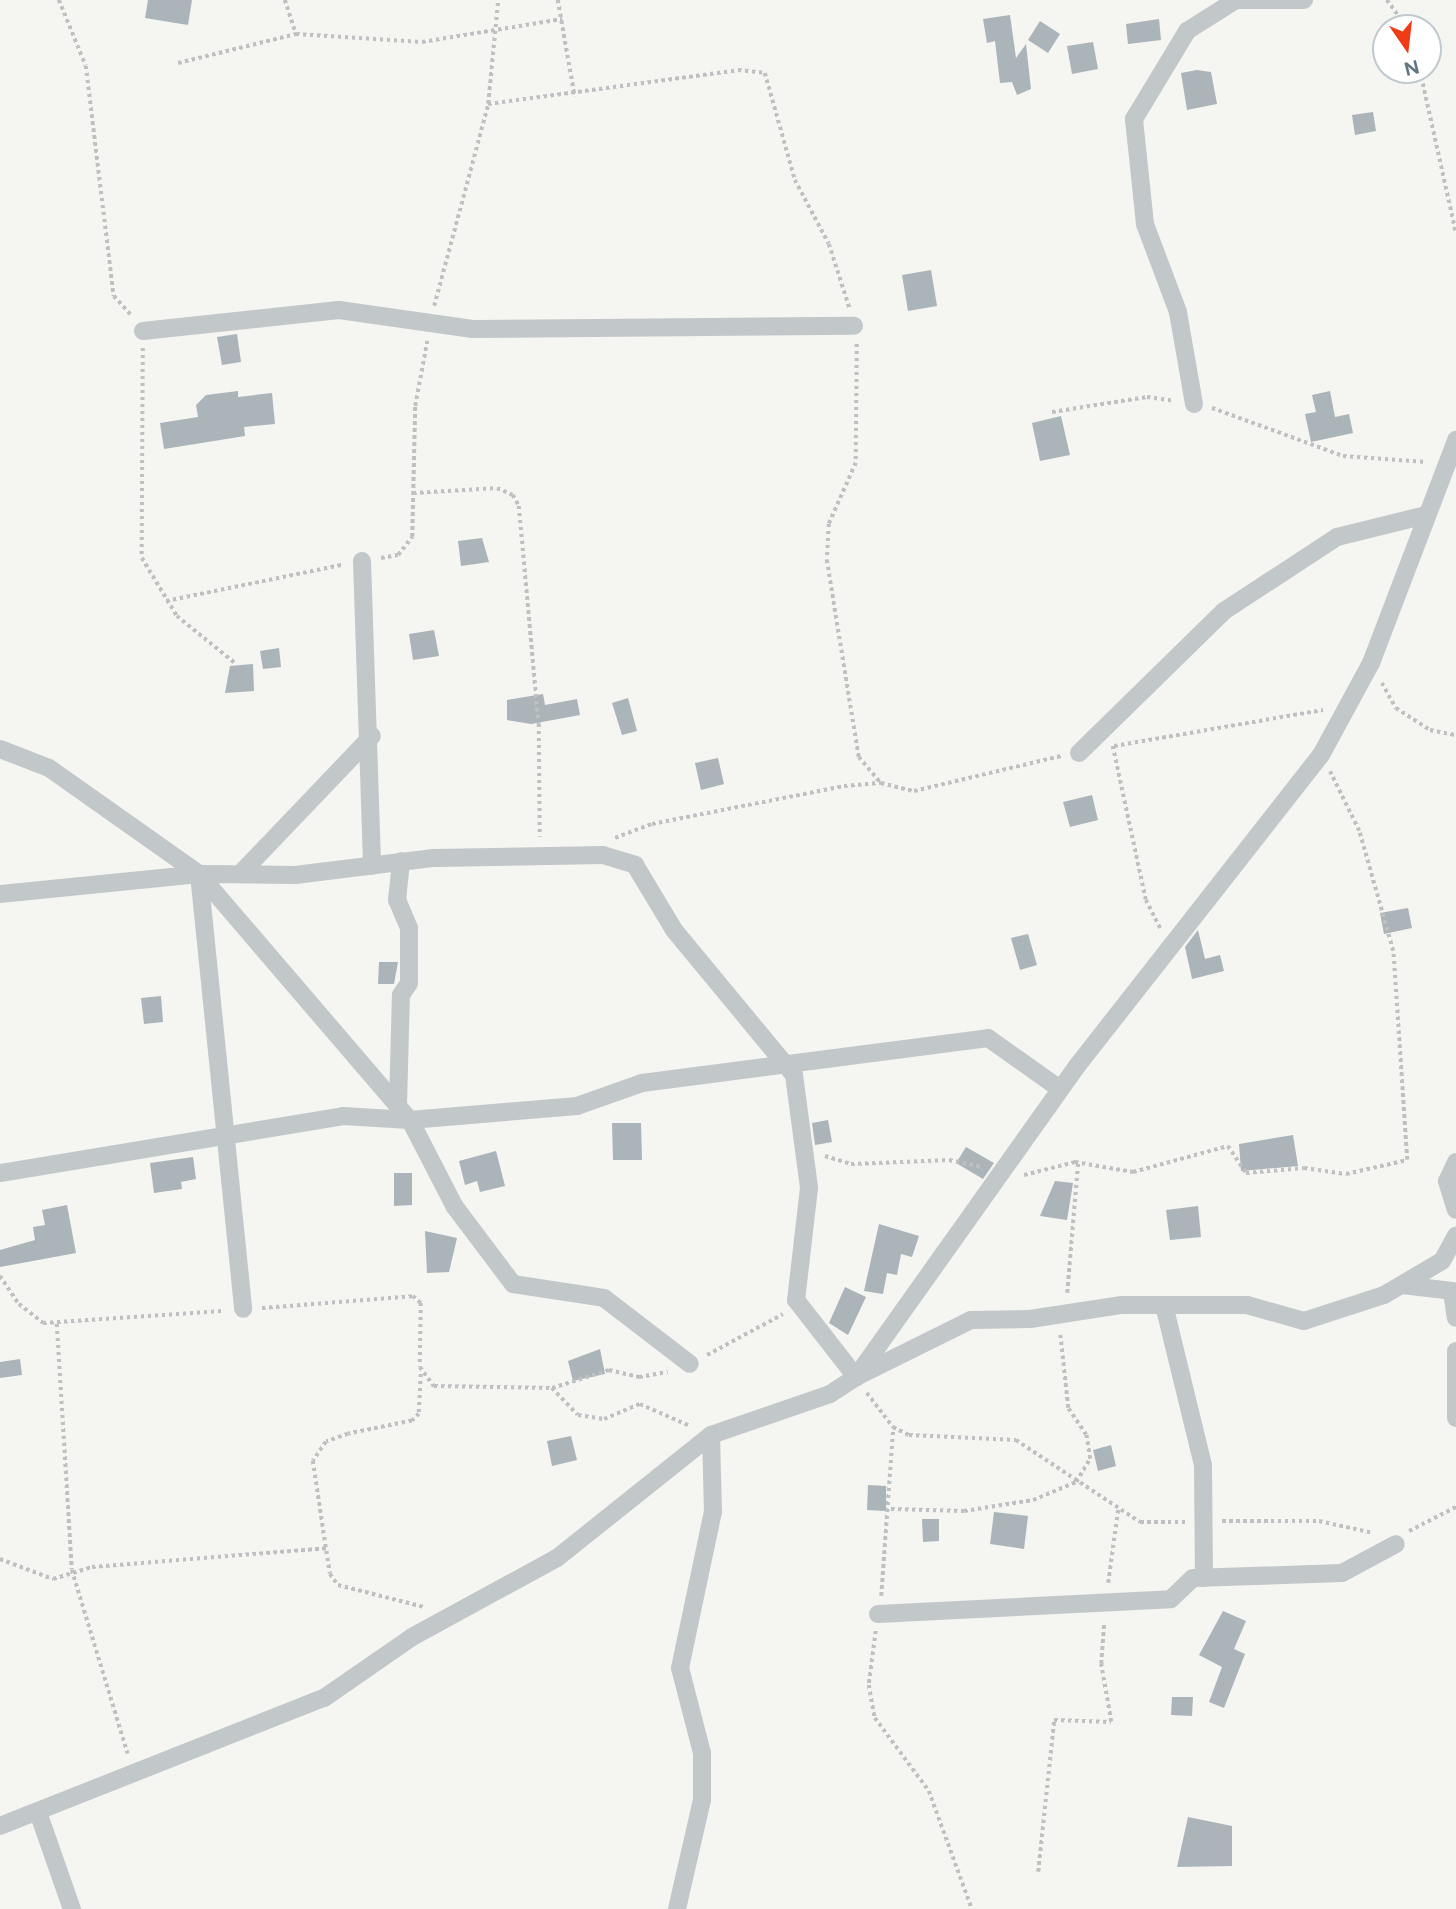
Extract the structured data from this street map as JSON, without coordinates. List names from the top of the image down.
{
  "north": "bottom"
}
